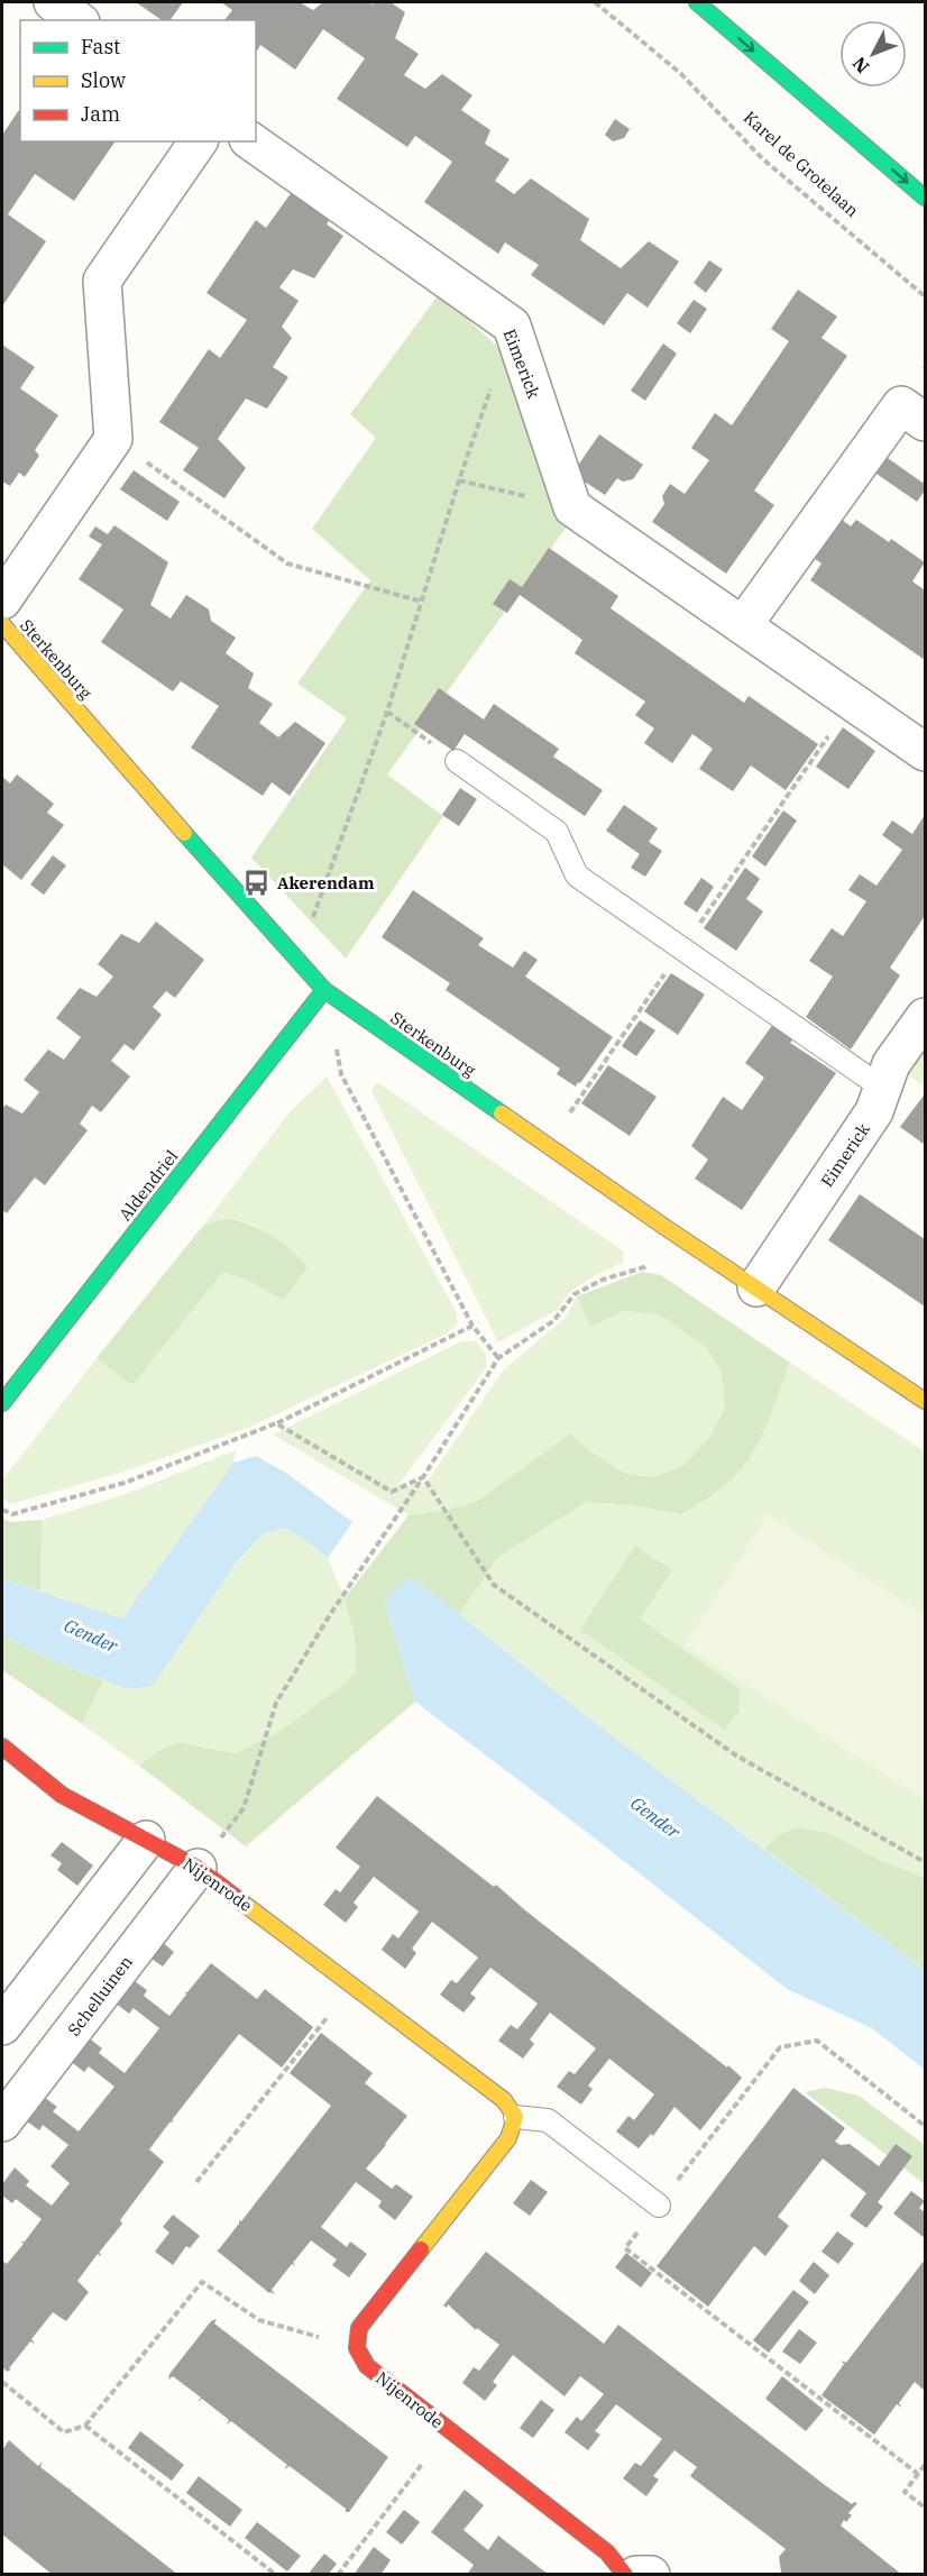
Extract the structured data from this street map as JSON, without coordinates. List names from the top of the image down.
{
  "streets": {
    "street": [
      "Eimerick",
      "Sterkenburg",
      "Aldendriel",
      "Nijenrode",
      "Schelluinen"
    ],
    "path": ["Karel de Grotelaan"]
  },
  "crossings": [
    ["Eimerick", "Sterkenburg"],
    ["Sterkenburg", "Aldendriel"],
    ["Nijenrode", "Schelluinen"]
  ],
  "water": ["Gender"],
  "places": {
    "bus stop": ["Akerendam"]
  },
  "legend": ["Fast", "Slow", "Jam"],
  "north": "bottom left"
}
